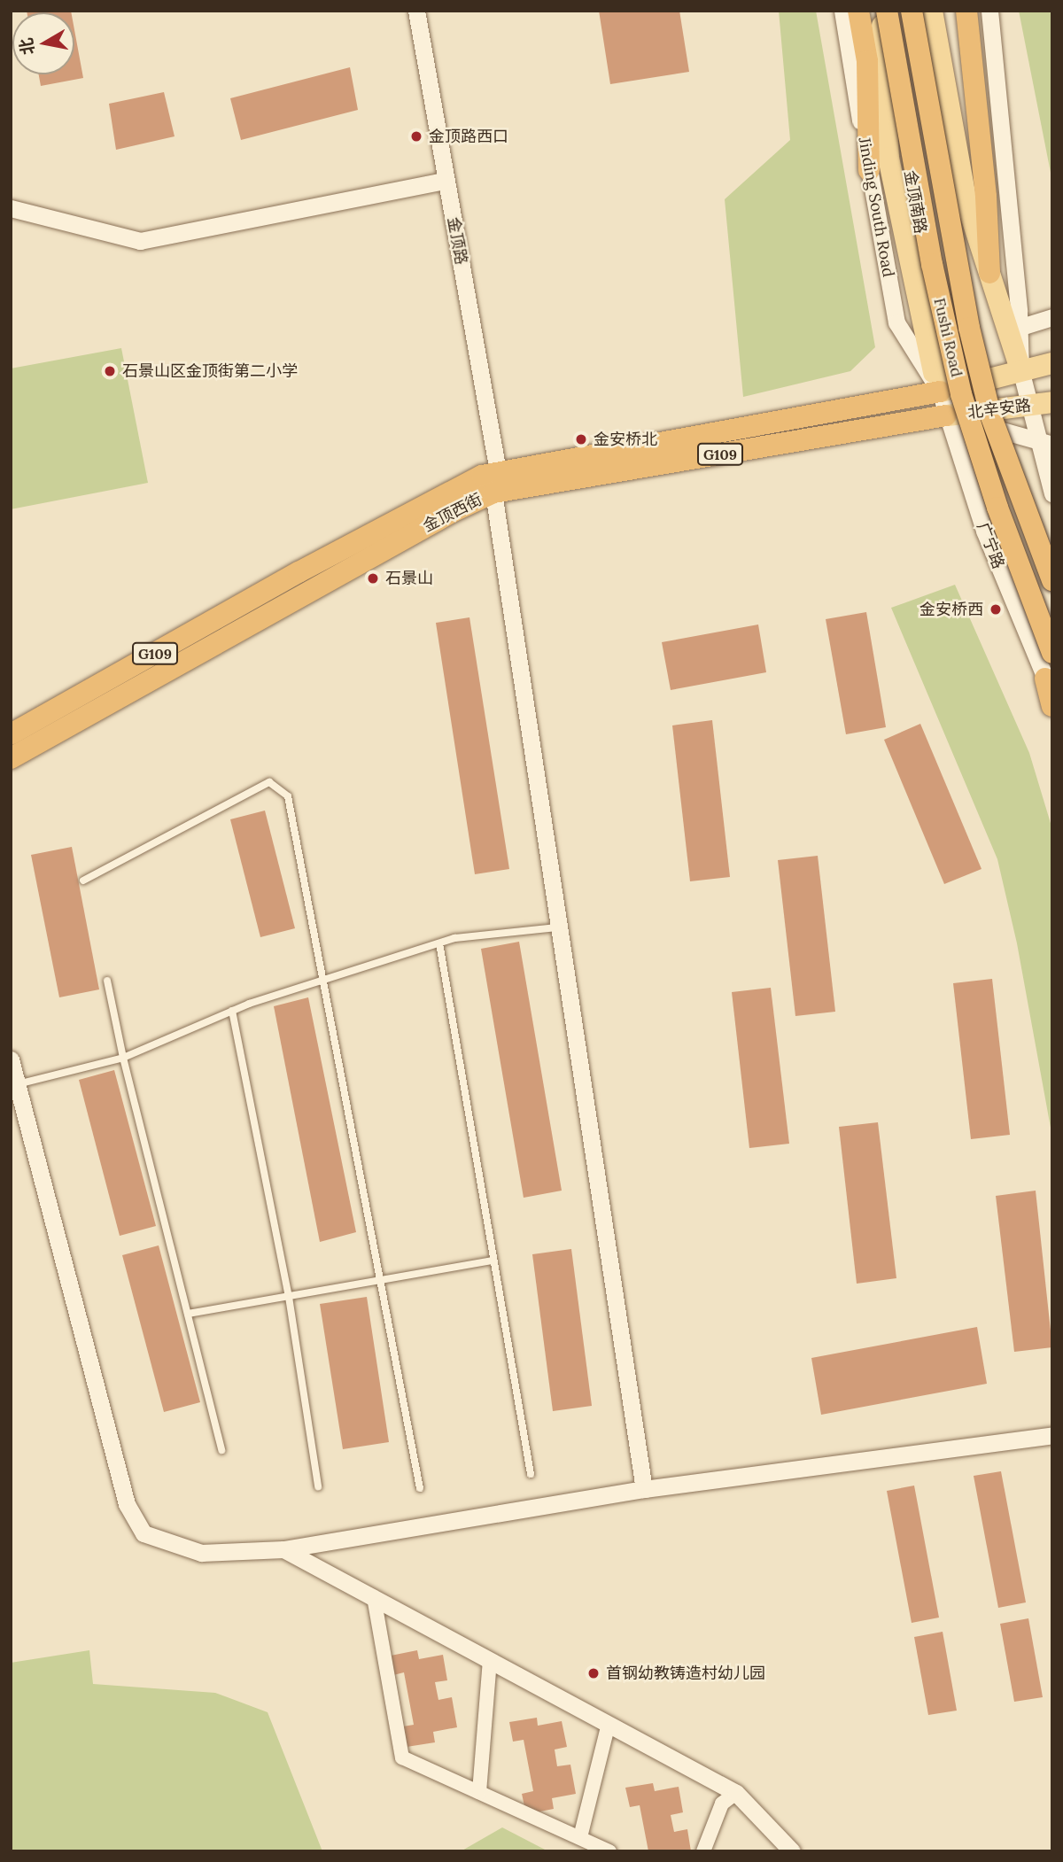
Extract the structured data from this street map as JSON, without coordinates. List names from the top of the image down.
{
  "streets": {
    "highway": ["Fushi Road", "G109", "金顶西街"],
    "main road": ["金顶南路", "北辛安路"],
    "street": ["Jinding South Road", "金顶路", "广宁路"]
  },
  "crossings": [
    ["金顶南路", "Jinding South Road"],
    ["金顶南路", "金顶西街"],
    ["金顶南路", "广宁路"],
    ["Jinding South Road", "金顶西街"],
    ["Jinding South Road", "广宁路"],
    ["金顶路", "金顶西街"],
    ["北辛安路", "金顶西街"],
    ["北辛安路", "广宁路"],
    ["金顶西街", "广宁路"]
  ],
  "places": [
    "金顶路西口",
    "石景山区金顶街第二小学",
    "金安桥北",
    "石景山",
    "金安桥西",
    "首钢幼教铸造村幼儿园"
  ],
  "north": "left"
}
